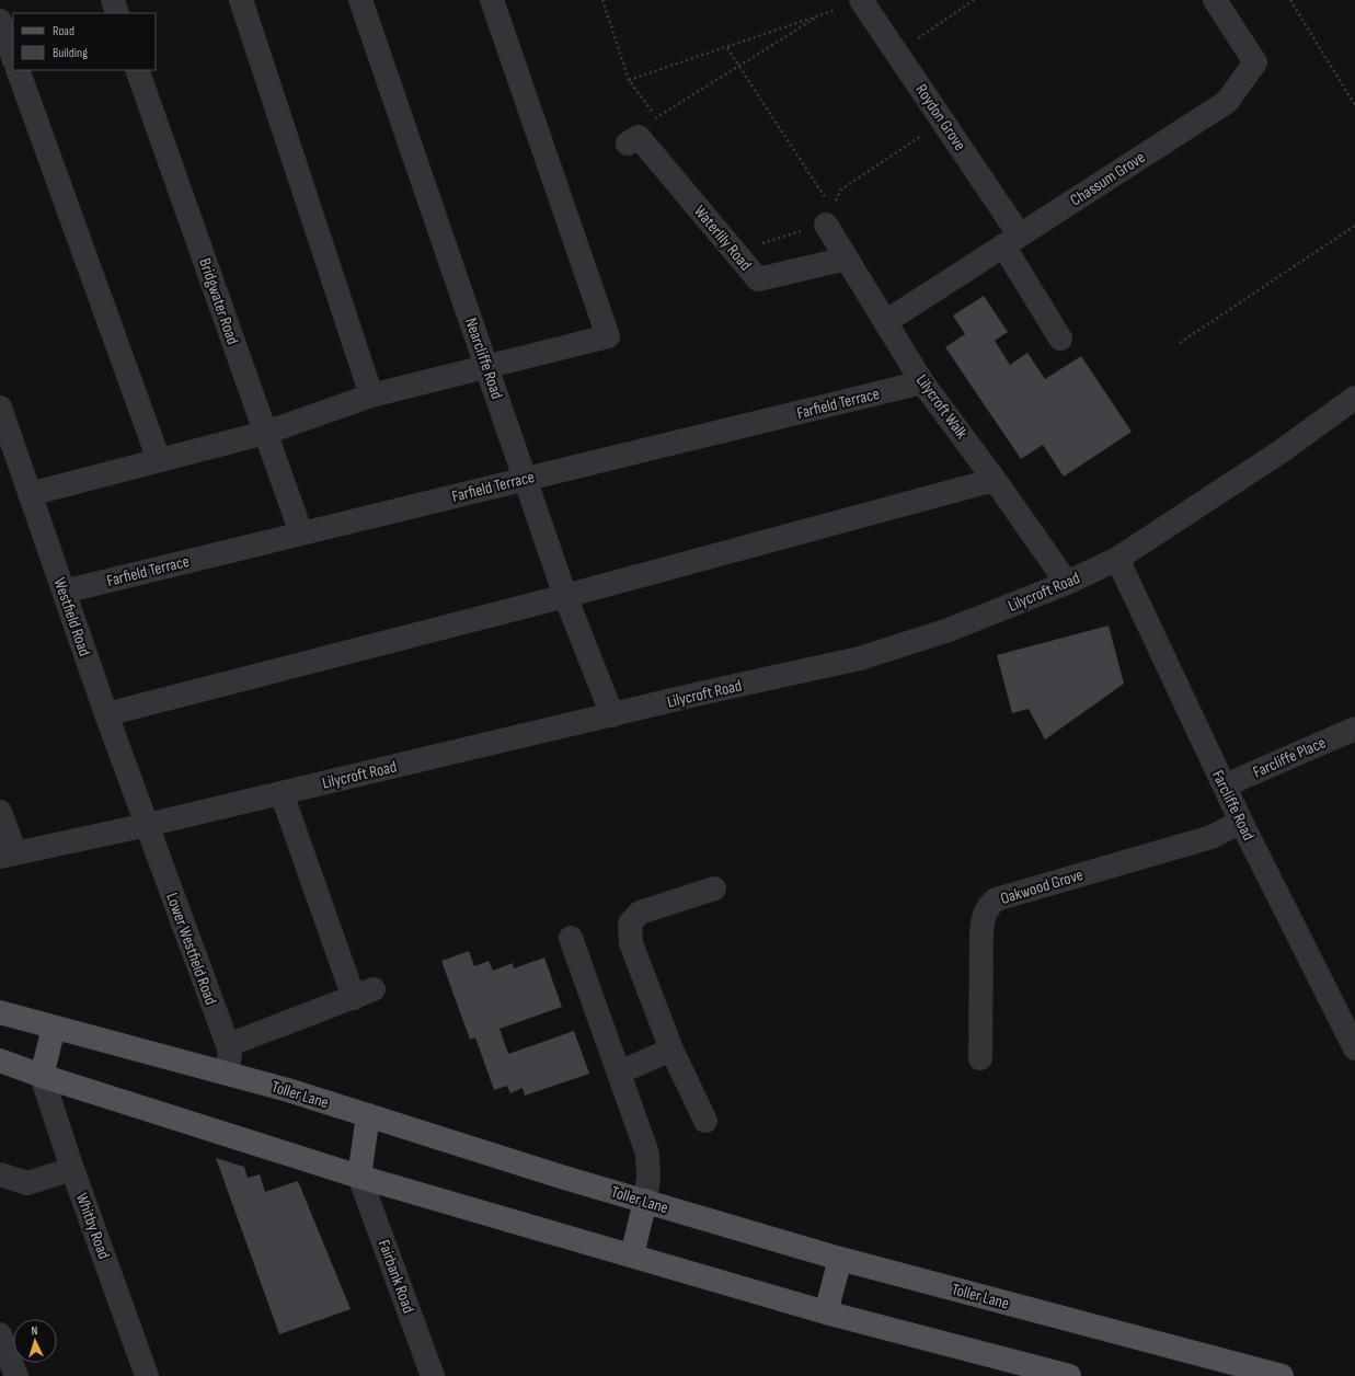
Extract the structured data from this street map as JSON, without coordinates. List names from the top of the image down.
{
  "streets": {
    "main road": ["Toller Lane"],
    "street": [
      "Roydon Grove",
      "Chassum Grove",
      "Waterlily Road",
      "Bridgwater Road",
      "Nearcliffe Road",
      "Farfield Terrace",
      "Lilycroft Walk",
      "Lilycroft Road",
      "Westfield Road",
      "Farcliffe Place",
      "Farcliffe Road",
      "Oakwood Grove",
      "Lower Westfield Road",
      "Whitby Road",
      "Fairbank Road"
    ]
  },
  "crossings": [
    ["Roydon Grove", "Chassum Grove"],
    ["Chassum Grove", "Lilycroft Walk"],
    ["Waterlily Road", "Lilycroft Walk"],
    ["Bridgwater Road", "Farfield Terrace"],
    ["Nearcliffe Road", "Farfield Terrace"],
    ["Nearcliffe Road", "Lilycroft Road"],
    ["Farfield Terrace", "Lilycroft Walk"],
    ["Farfield Terrace", "Westfield Road"],
    ["Lilycroft Walk", "Lilycroft Road"],
    ["Lilycroft Road", "Westfield Road"],
    ["Lilycroft Road", "Farcliffe Road"],
    ["Lilycroft Road", "Lower Westfield Road"],
    ["Westfield Road", "Lower Westfield Road"],
    ["Farcliffe Place", "Farcliffe Road"],
    ["Farcliffe Road", "Oakwood Grove"],
    ["Lower Westfield Road", "Toller Lane"]
  ],
  "legend": ["Road", "Building"],
  "north": "top"
}
